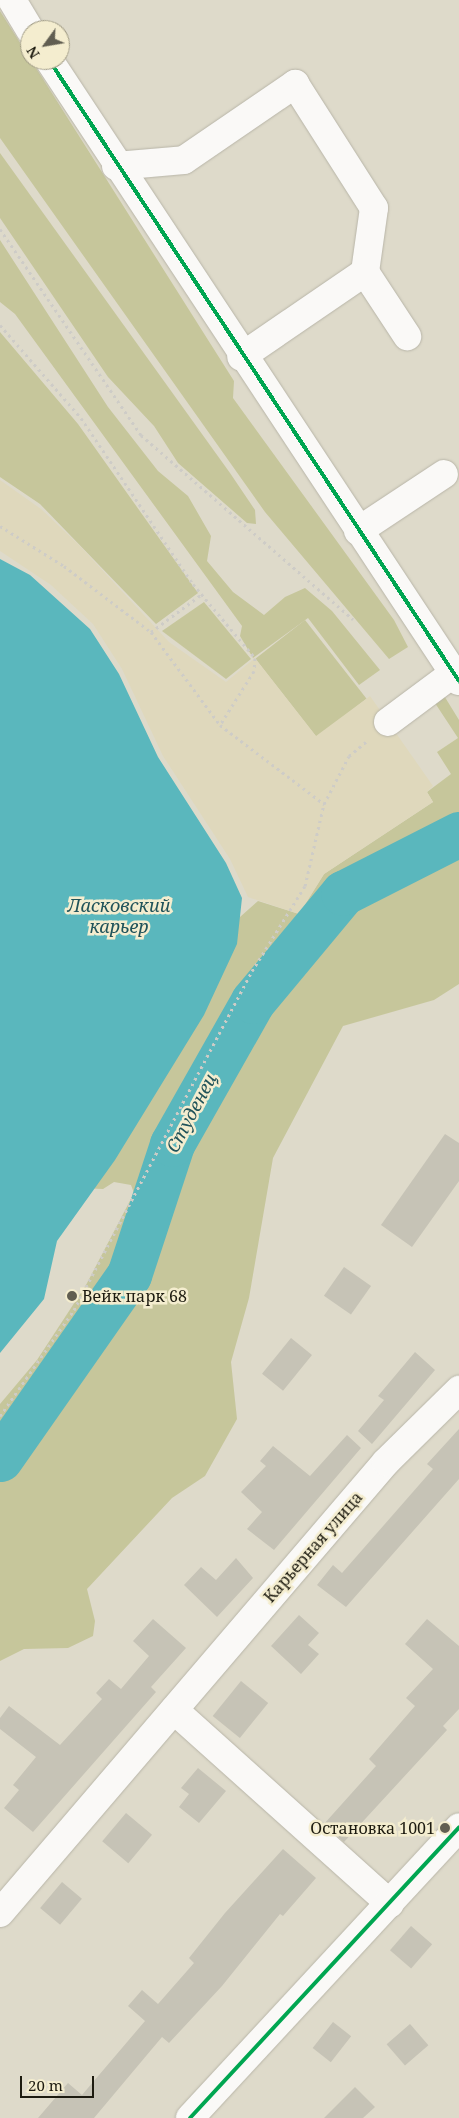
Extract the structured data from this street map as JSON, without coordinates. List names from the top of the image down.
{
  "streets": {
    "street": ["Карьерная улица"]
  },
  "water": ["Ласковский карьер", "Студенец"],
  "places": ["Вейк парк 68", "Остановка 1001"],
  "scale_bar": "20 m",
  "north": "bottom left"
}
